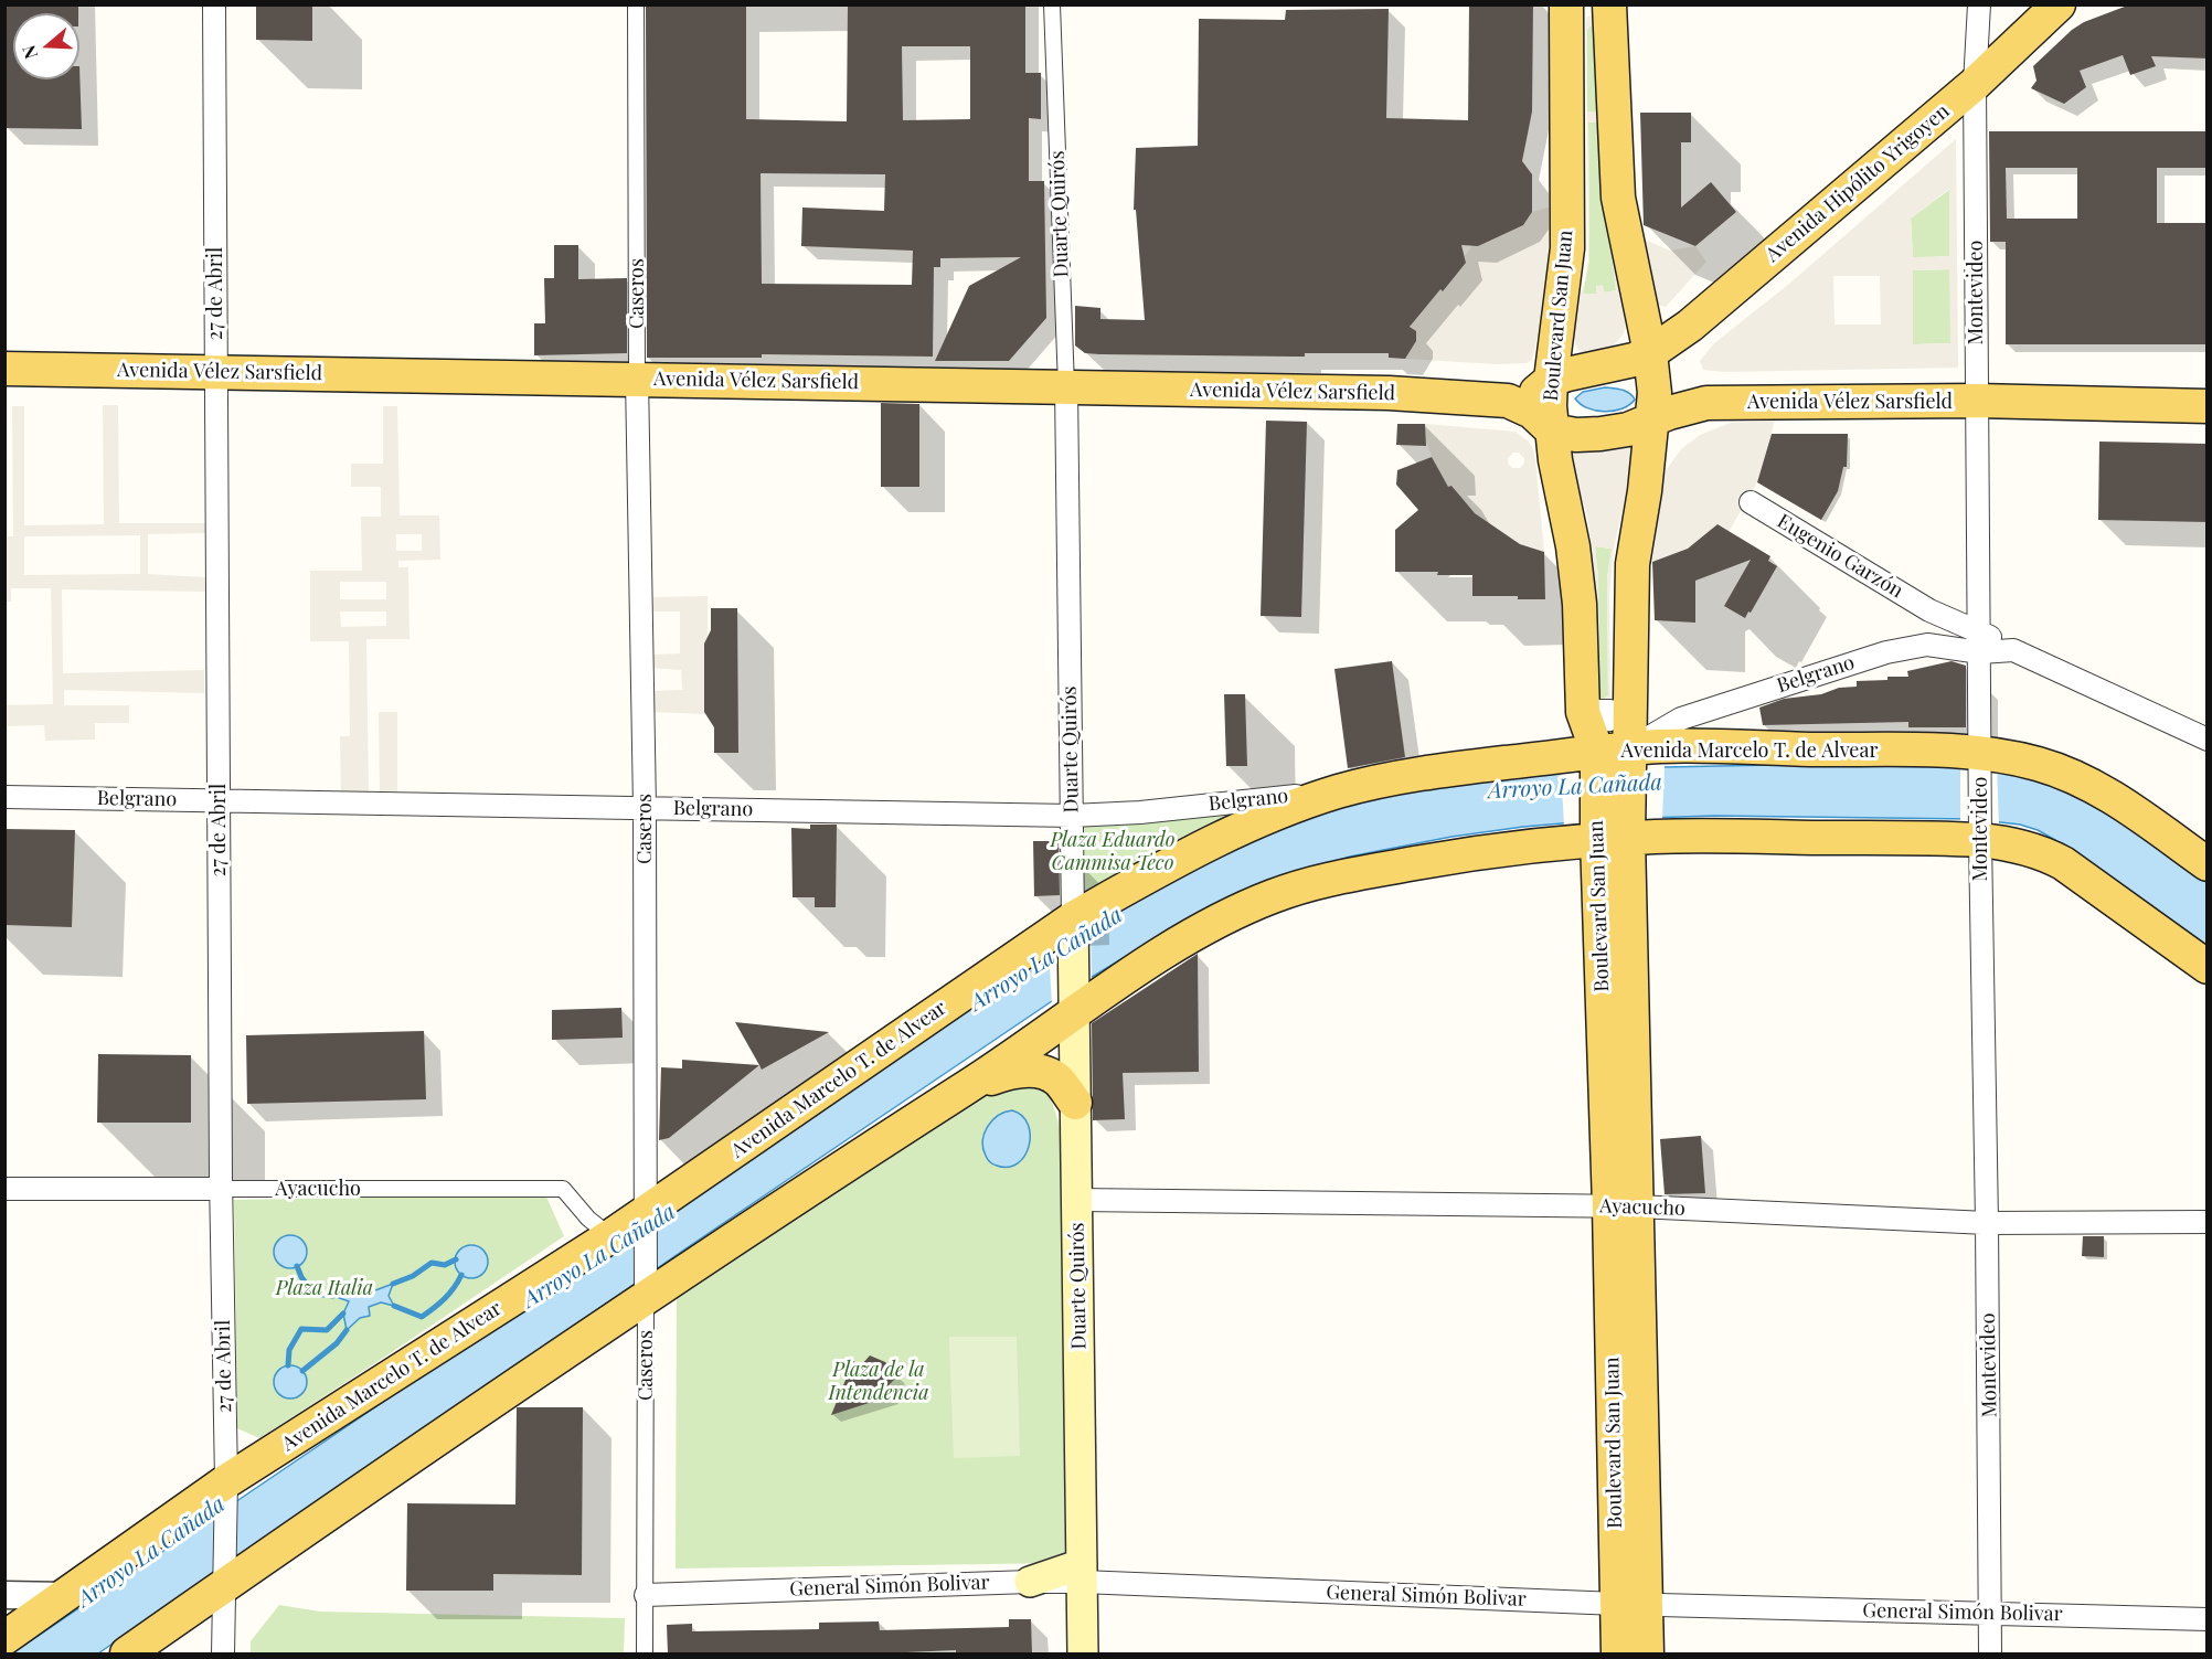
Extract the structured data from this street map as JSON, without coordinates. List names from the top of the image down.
{
  "streets": {
    "main road": [
      "Avenida Hipólito Yrigoyen",
      "Duarte Quirós",
      "Boulevard San Juan",
      "Avenida Vélez Sarsfield",
      "Avenida Marcelo T. de Alvear"
    ],
    "street": [
      "Montevideo",
      "27 de Abril",
      "Caseros",
      "Eugenio Garzón",
      "Belgrano",
      "Ayacucho",
      "General Simón Bolivar"
    ]
  },
  "crossings": [
    ["Avenida Hipólito Yrigoyen", "Montevideo"],
    ["Avenida Hipólito Yrigoyen", "Boulevard San Juan"],
    ["Avenida Hipólito Yrigoyen", "Avenida Vélez Sarsfield"],
    ["Duarte Quirós", "Avenida Vélez Sarsfield"],
    ["Duarte Quirós", "Belgrano"],
    ["Duarte Quirós", "Avenida Marcelo T. de Alvear"],
    ["Duarte Quirós", "Ayacucho"],
    ["Duarte Quirós", "General Simón Bolivar"],
    ["Montevideo", "Avenida Vélez Sarsfield"],
    ["Montevideo", "Eugenio Garzón"],
    ["Montevideo", "Belgrano"],
    ["Montevideo", "Avenida Marcelo T. de Alvear"],
    ["Montevideo", "Ayacucho"],
    ["Montevideo", "General Simón Bolivar"],
    ["27 de Abril", "Avenida Vélez Sarsfield"],
    ["27 de Abril", "Belgrano"],
    ["27 de Abril", "Avenida Marcelo T. de Alvear"],
    ["27 de Abril", "Ayacucho"],
    ["Caseros", "Avenida Vélez Sarsfield"],
    ["Caseros", "Belgrano"],
    ["Caseros", "Avenida Marcelo T. de Alvear"],
    ["Caseros", "General Simón Bolivar"],
    ["Boulevard San Juan", "Avenida Vélez Sarsfield"],
    ["Boulevard San Juan", "Belgrano"],
    ["Boulevard San Juan", "Avenida Marcelo T. de Alvear"],
    ["Boulevard San Juan", "Ayacucho"],
    ["Boulevard San Juan", "General Simón Bolivar"],
    ["Eugenio Garzón", "Belgrano"],
    ["Belgrano", "Avenida Marcelo T. de Alvear"],
    ["Avenida Marcelo T. de Alvear", "Ayacucho"]
  ],
  "water": ["Arroyo La Cañada"],
  "parks": ["Plaza Eduardo Cammisa Teco", "Plaza Italia", "Plaza de la Intendencia"],
  "north": "left"
}
